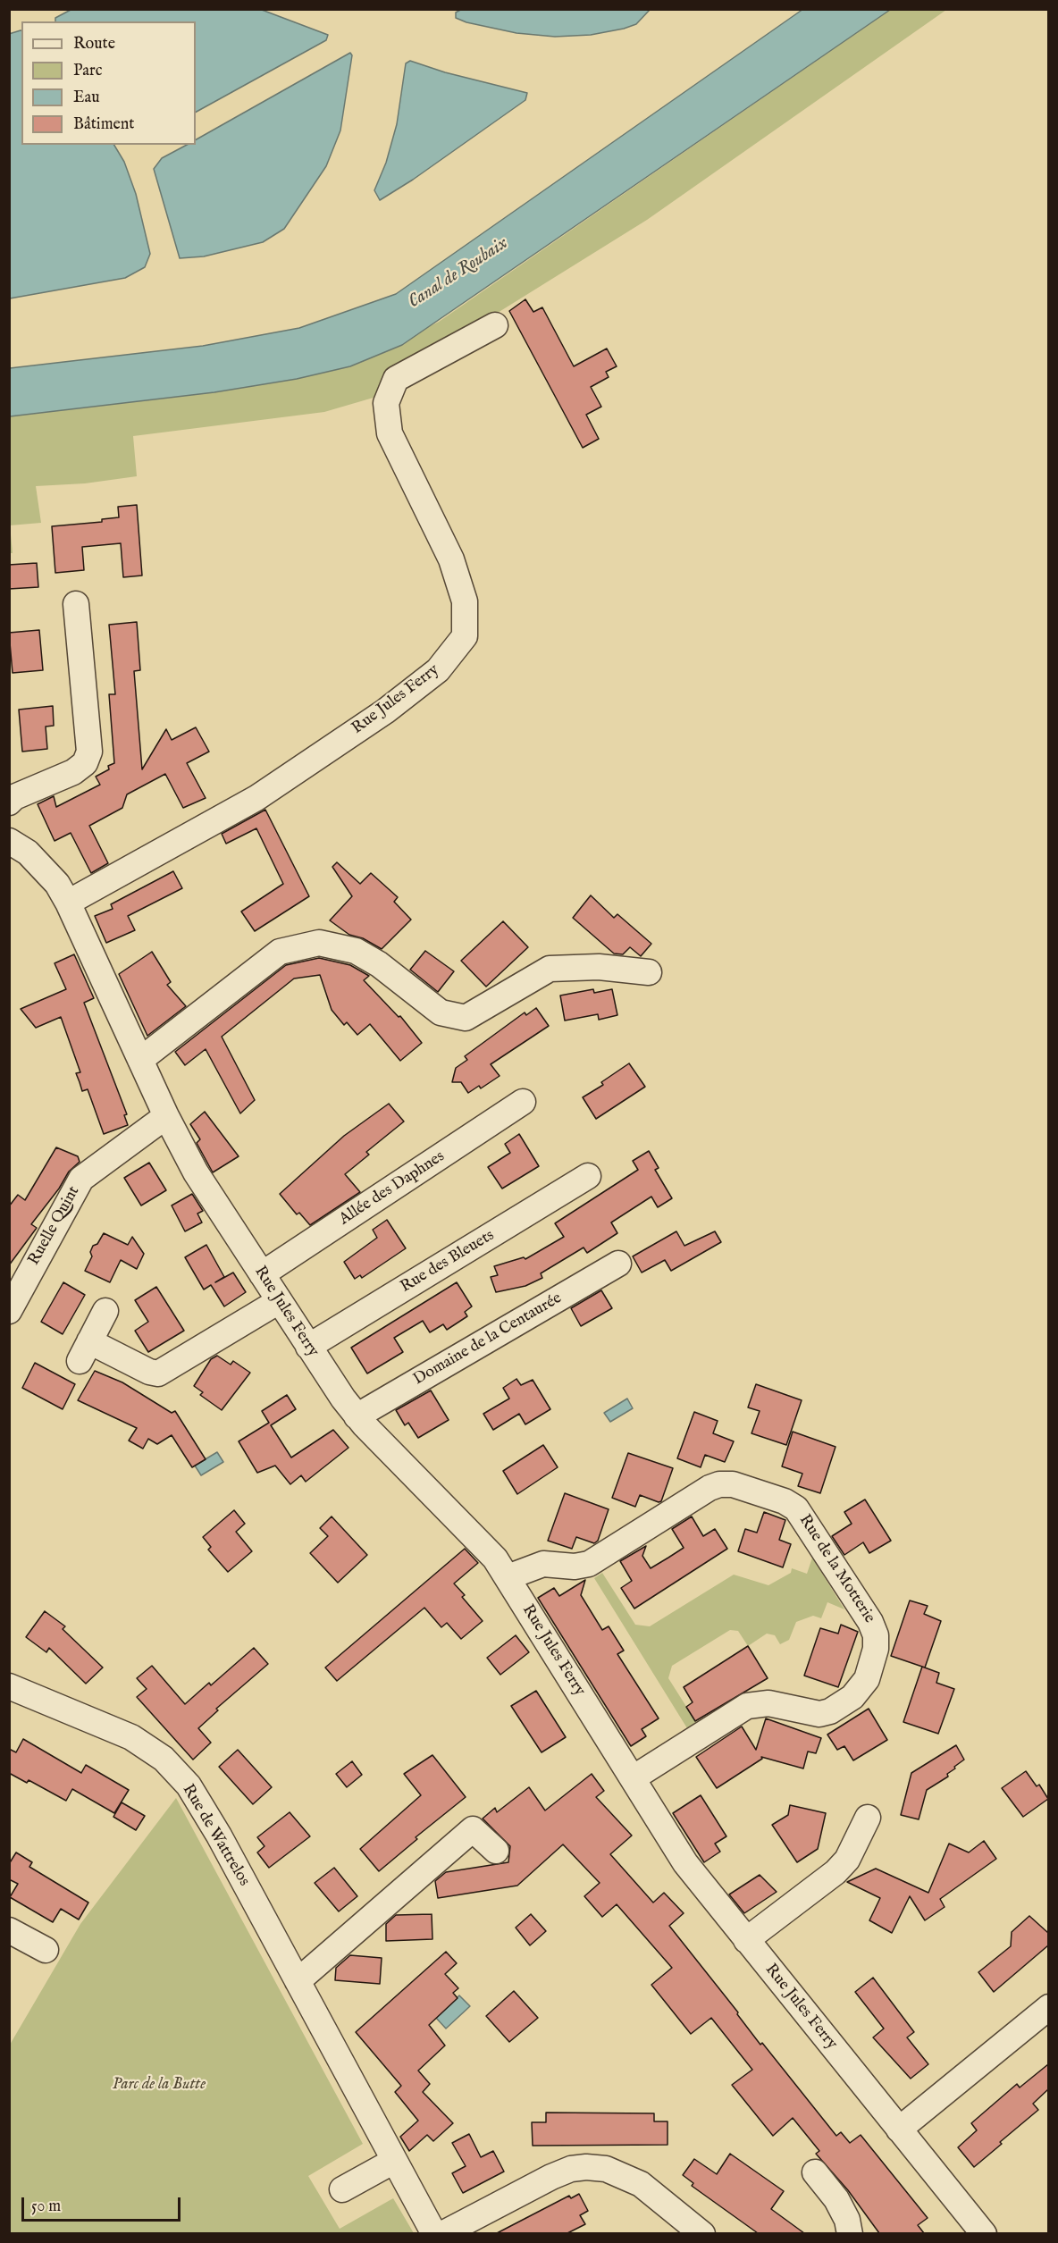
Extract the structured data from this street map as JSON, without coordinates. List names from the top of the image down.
{
  "streets": {
    "street": [
      "Rue Jules Ferry",
      "Allée des Daphnes",
      "Ruelle Quint",
      "Rue des Bleuets",
      "Domaine de la Centaurée",
      "Rue de la Motterie",
      "Rue de Wattrelos"
    ]
  },
  "crossings": [
    ["Rue Jules Ferry", "Allée des Daphnes"],
    ["Rue Jules Ferry", "Ruelle Quint"],
    ["Rue Jules Ferry", "Rue des Bleuets"],
    ["Rue Jules Ferry", "Domaine de la Centaurée"],
    ["Rue Jules Ferry", "Rue de la Motterie"]
  ],
  "water": ["Canal de Roubaix"],
  "parks": ["Parc de la Butte"],
  "legend": [
    "Route",
    "Parc",
    "Eau",
    "Bâtiment"
  ],
  "scale_bar": "50 m"
}
